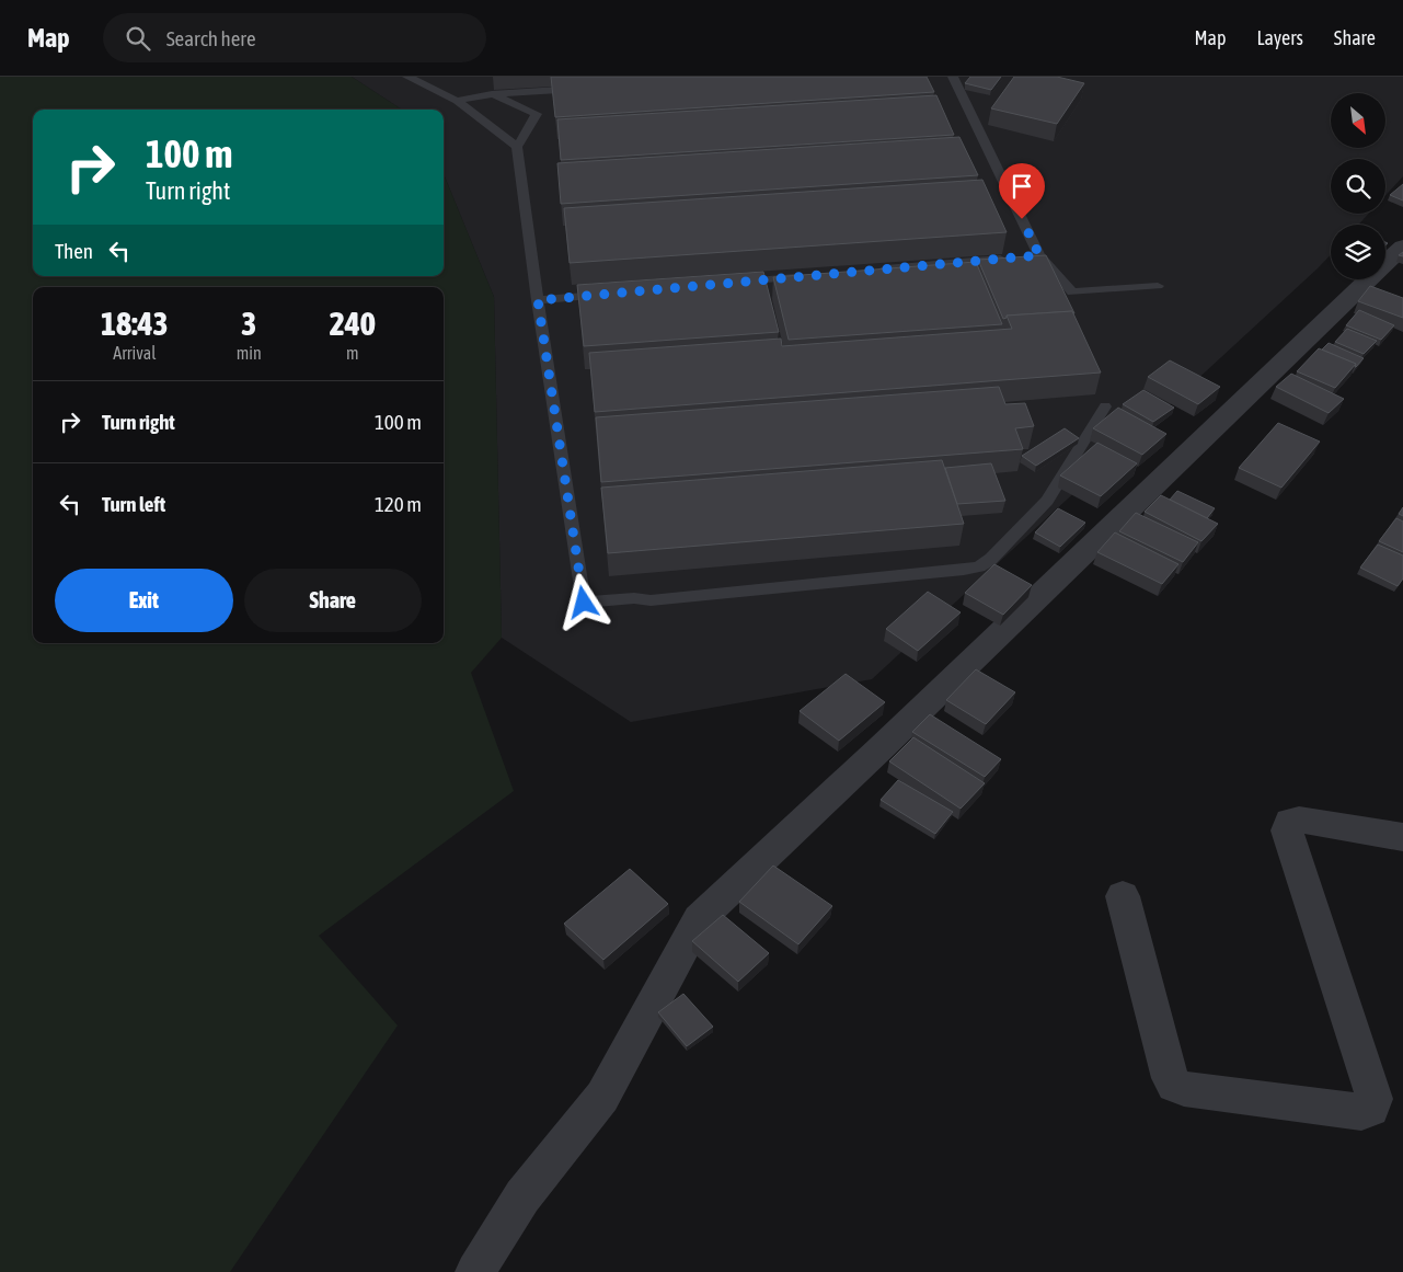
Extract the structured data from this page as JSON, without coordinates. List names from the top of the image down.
{
  "north": "bottom right",
  "page": {
    "header": "Map",
    "search": "Search here",
    "nav": ["Map", "Layers", "Share"],
    "turn": ["100 m", "Turn right"],
    "then": "Then",
    "eta": [
      "18:43",
      "Arrival",
      "3",
      "min",
      "240",
      "m"
    ],
    "list": [
      {
        "name": "Turn right",
        "value": "100 m"
      },
      {
        "name": "Turn left",
        "value": "120 m"
      }
    ],
    "buttons": ["Exit", "Share"]
  }
}
